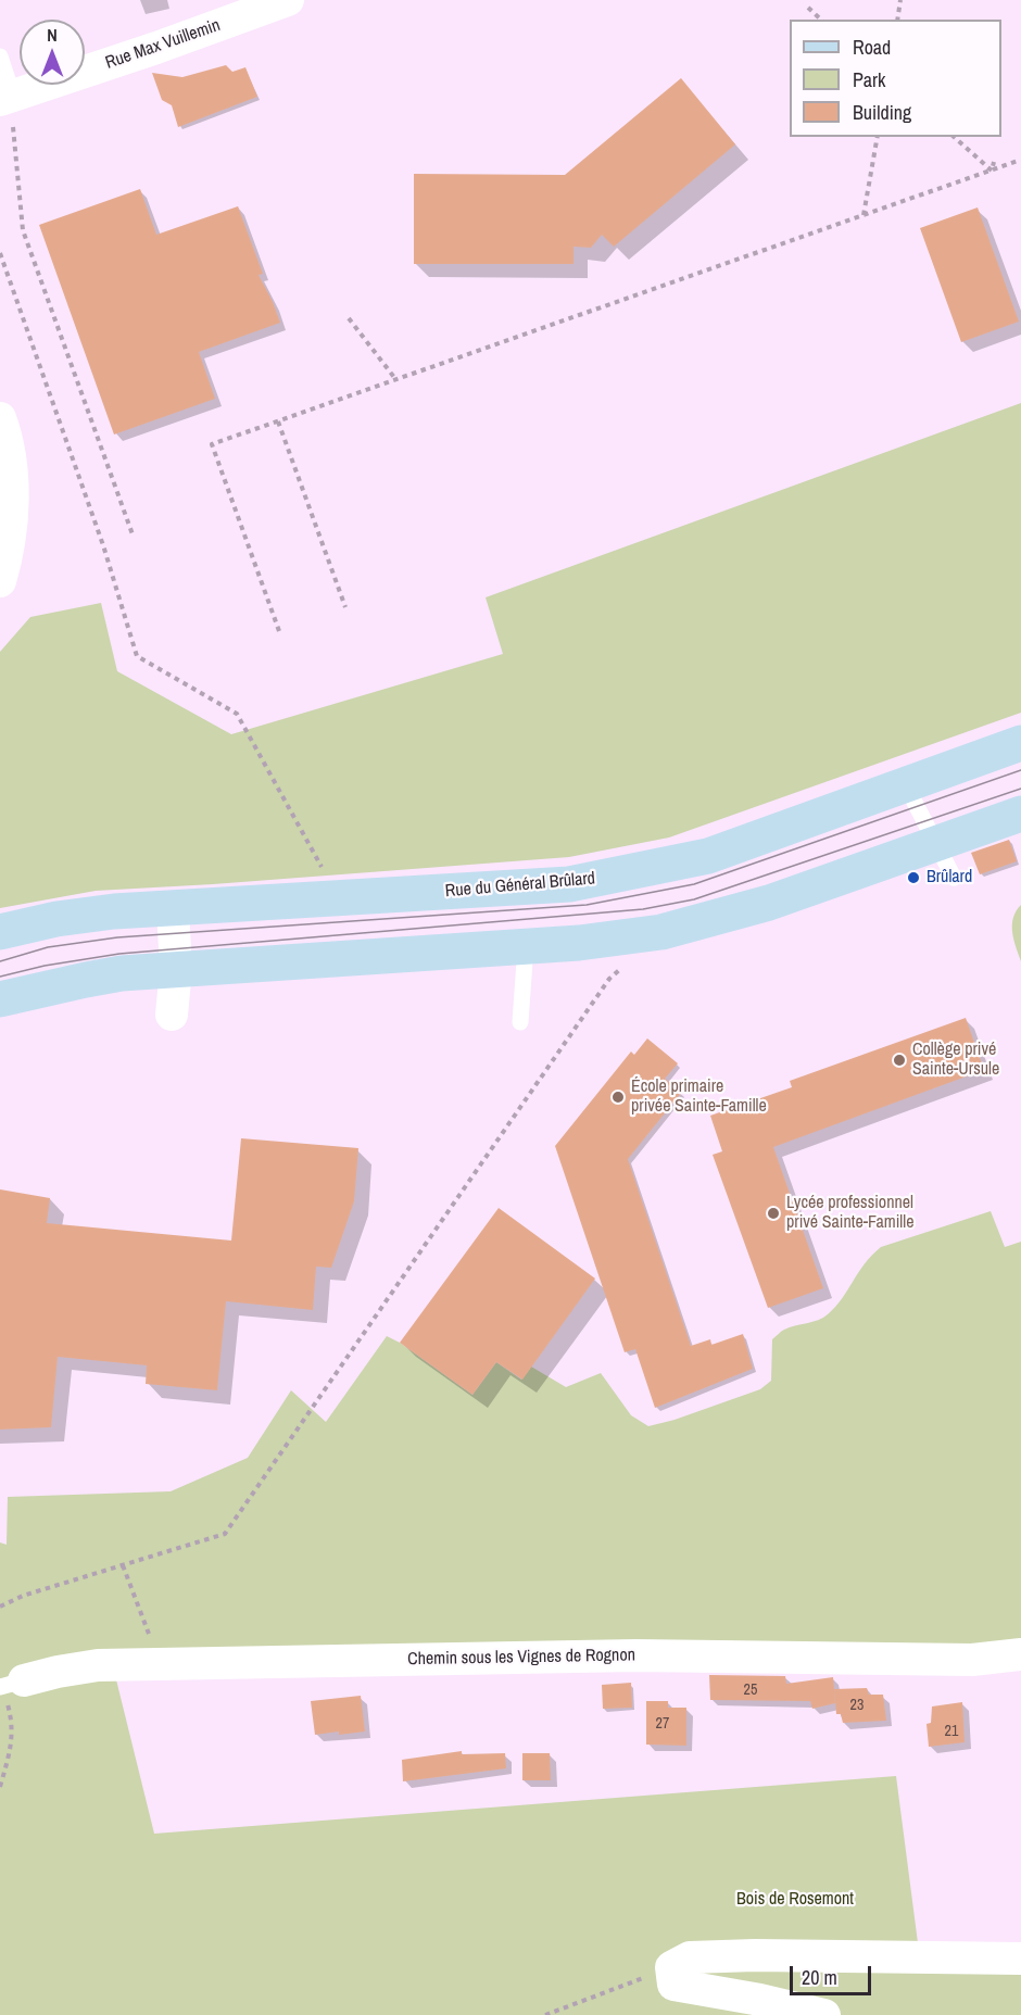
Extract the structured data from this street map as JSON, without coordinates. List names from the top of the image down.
{
  "streets": {
    "main road": ["Rue du Général Brûlard"],
    "street": ["Rue Max Vuillemin", "Chemin sous les Vignes de Rognon"]
  },
  "parks": ["Bois de Rosemont"],
  "places": [
    "Brûlard",
    "Collège privé Sainte-Ursule",
    "École primaire privée Sainte-Famille",
    "Lycée professionnel privé Sainte-Famille"
  ],
  "house_numbers": [
    "25",
    "23",
    "27",
    "21"
  ],
  "legend": ["Road", "Park", "Building"],
  "scale_bar": "20 m",
  "north": "top"
}
